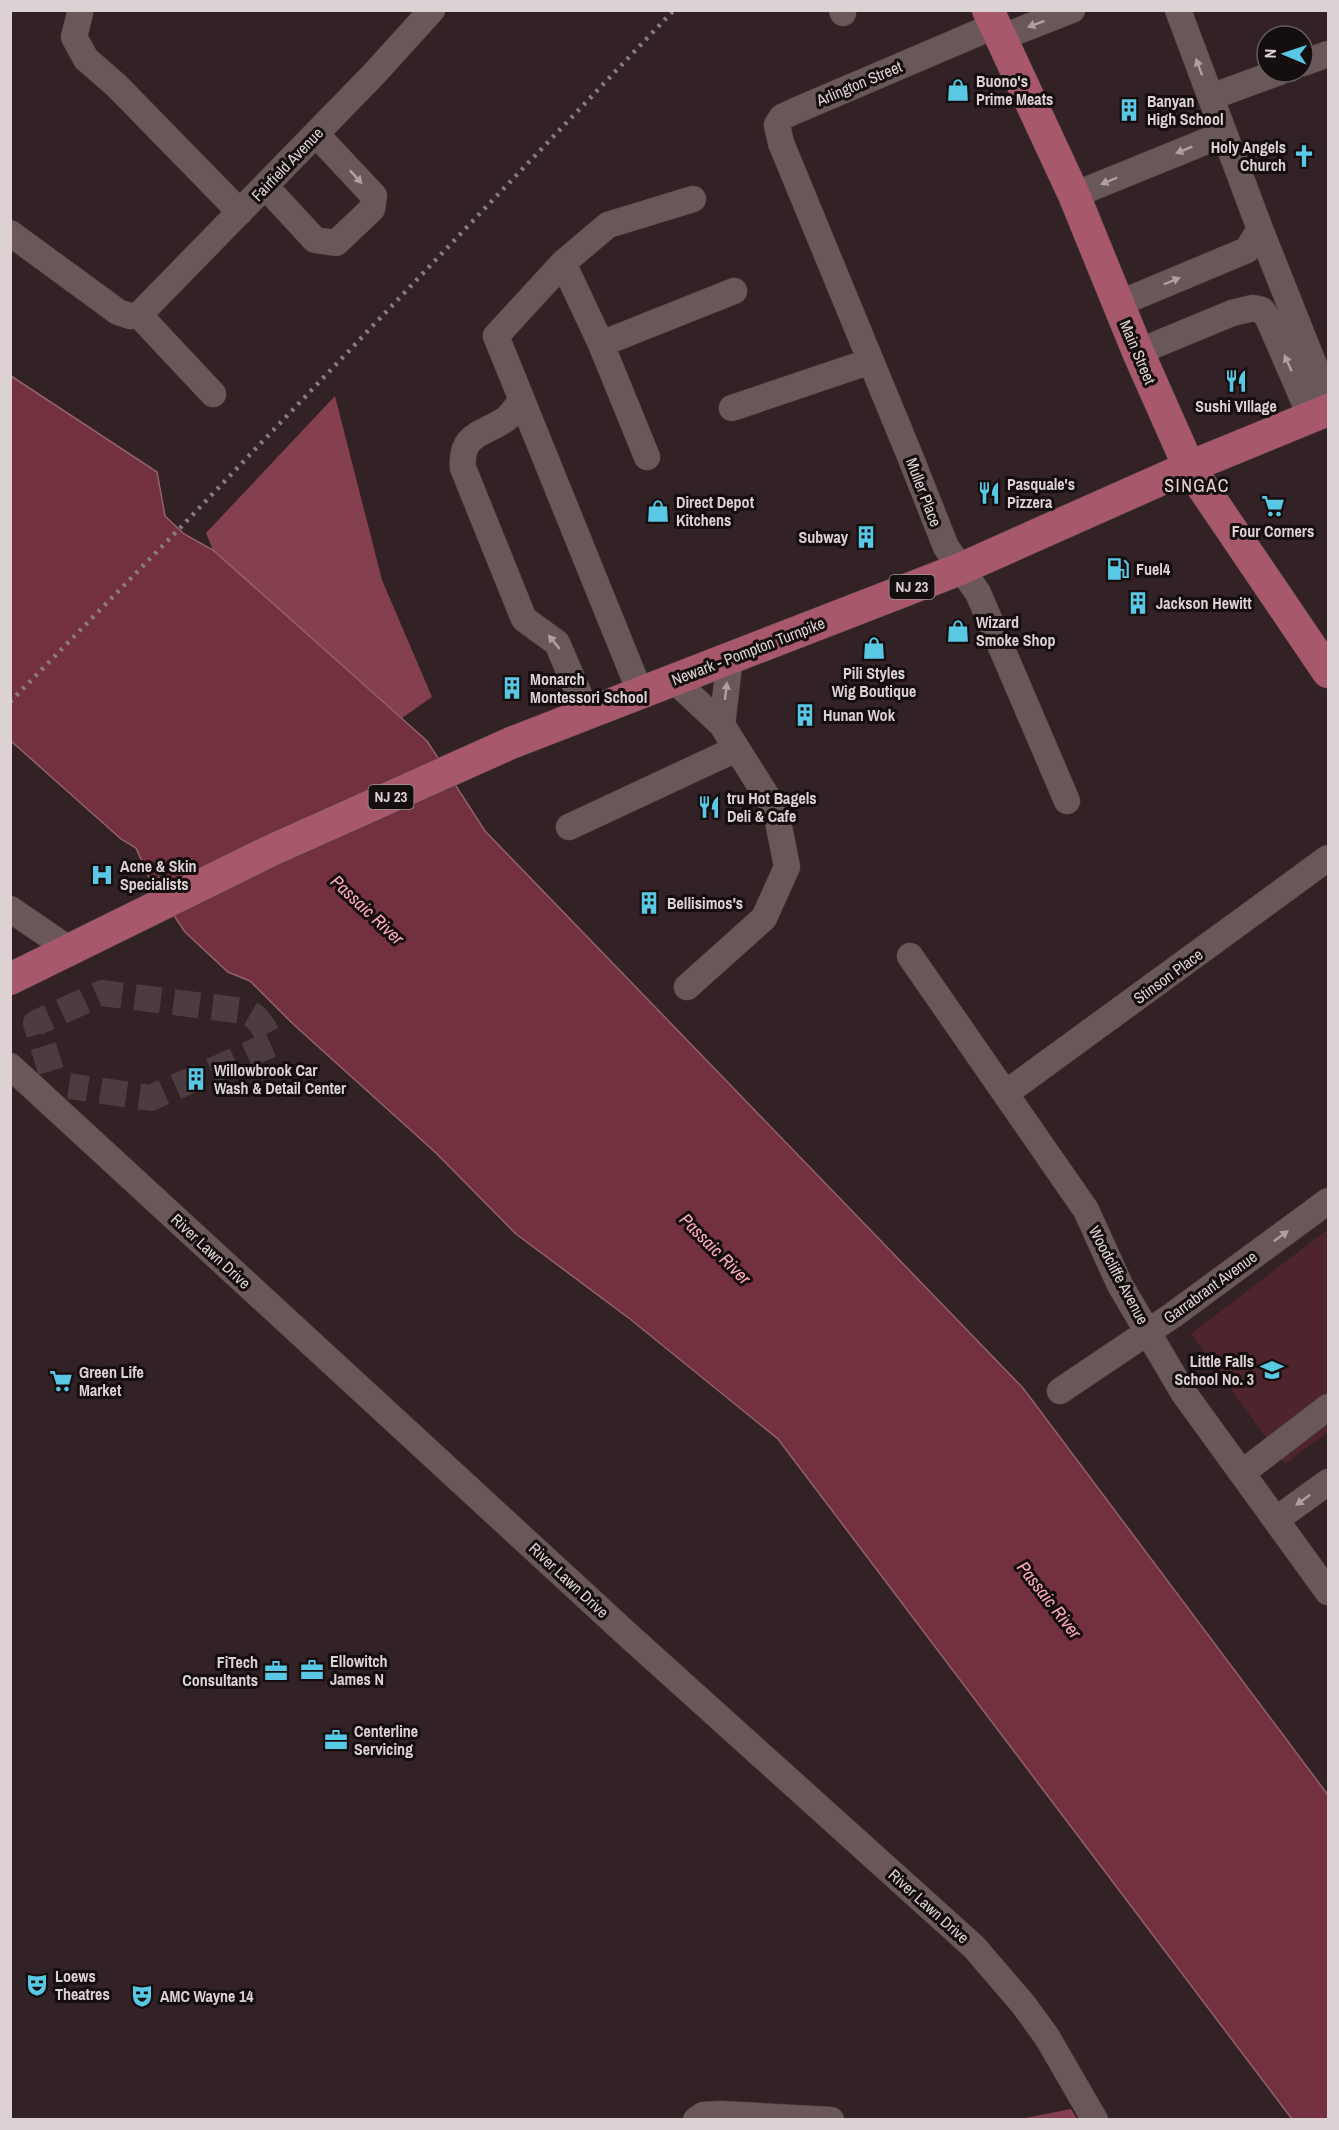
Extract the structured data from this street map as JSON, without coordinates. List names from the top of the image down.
{
  "streets": {
    "main road": ["Main Street", "NJ 23", "Newark - Pompton Turnpike"],
    "street": [
      "Arlington Street",
      "Fairfield Avenue",
      "Muller Place",
      "Stinson Place",
      "River Lawn Drive",
      "Woodcliffe Avenue",
      "Garrabrant Avenue"
    ]
  },
  "crossings": [
    ["Arlington Street", "Main Street"],
    ["Arlington Street", "Muller Place"],
    ["Main Street", "Newark - Pompton Turnpike"],
    ["Muller Place", "Newark - Pompton Turnpike"],
    ["Stinson Place", "Woodcliffe Avenue"],
    ["Woodcliffe Avenue", "Garrabrant Avenue"]
  ],
  "districts": ["SINGAC"],
  "water": ["Passaic River"],
  "places": {
    "shop": [
      "Buono's Prime Meats",
      "Direct Depot Kitchens",
      "Wizard Smoke Shop",
      "Pili Styles Wig Boutique"
    ],
    "building": [
      "Banyan High School",
      "Subway",
      "Jackson Hewitt",
      "Monarch Montessori School",
      "Hunan Wok",
      "Bellisimos's",
      "Willowbrook Car Wash & Detail Center"
    ],
    "church": ["Holy Angels Church"],
    "restaurant": ["Sushi VIllage", "Pasquale's Pizzera", "tru Hot Bagels Deli & Cafe"],
    "supermarket": ["Four Corners", "Green Life Market"],
    "fuel station": ["Fuel4"],
    "hospital": ["Acne & Skin Specialists"],
    "school or university": ["Little Falls School No. 3"],
    "office": ["Ellowitch James N", "FiTech Consultants", "Centerline Servicing"],
    "theatre": ["Loews Theatres", "AMC Wayne 14"]
  },
  "north": "left"
}
